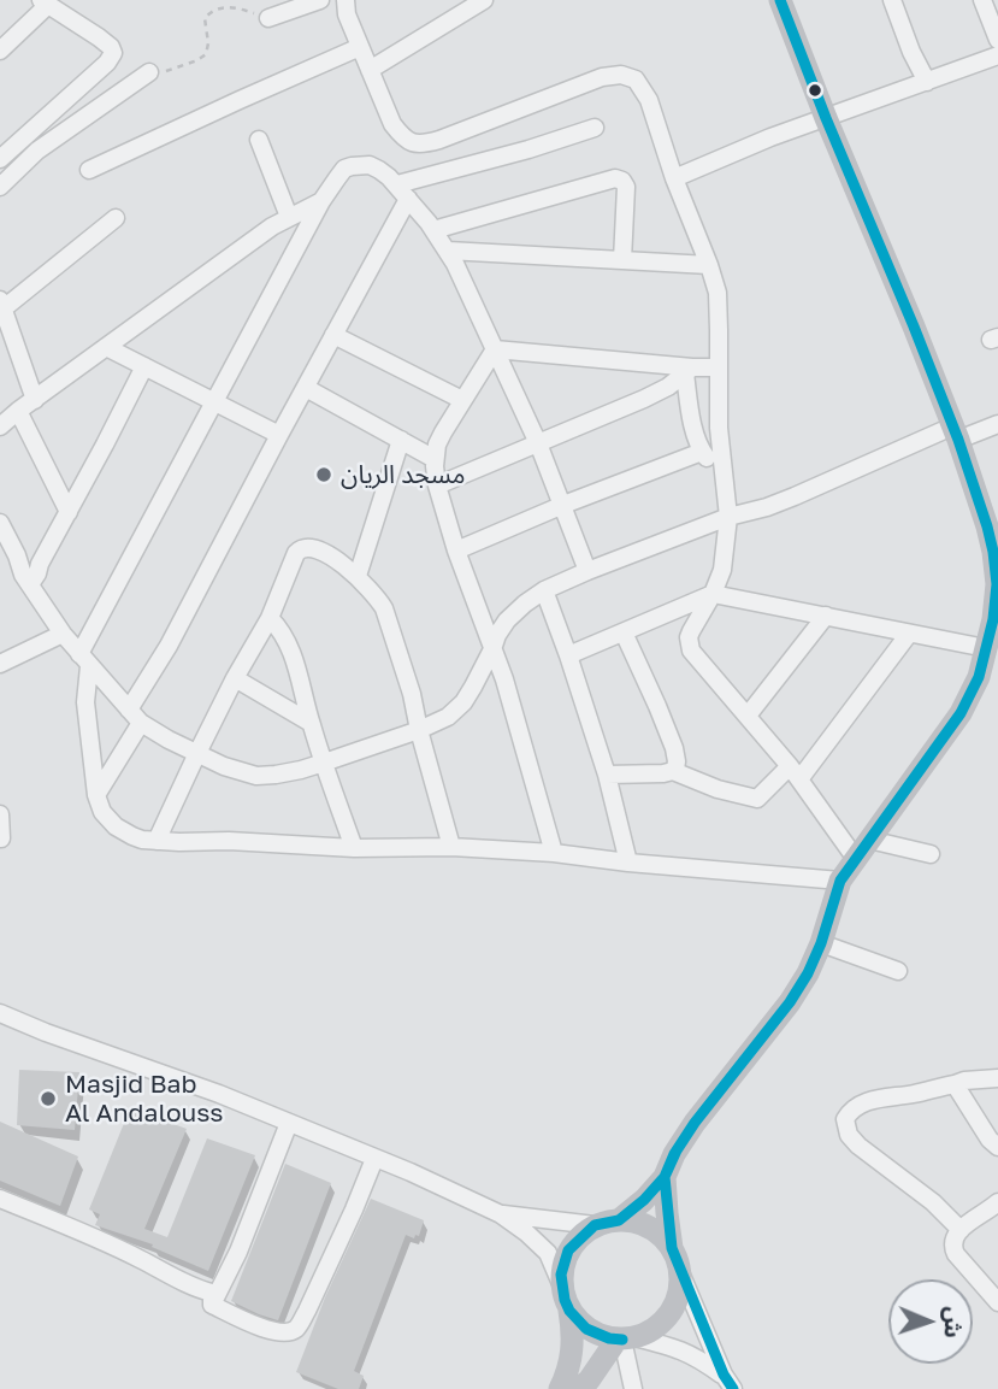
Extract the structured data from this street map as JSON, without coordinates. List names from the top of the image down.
{
  "places": ["مسجد الريان", "Masjid Bab Al Andalouss"],
  "north": "right"
}
